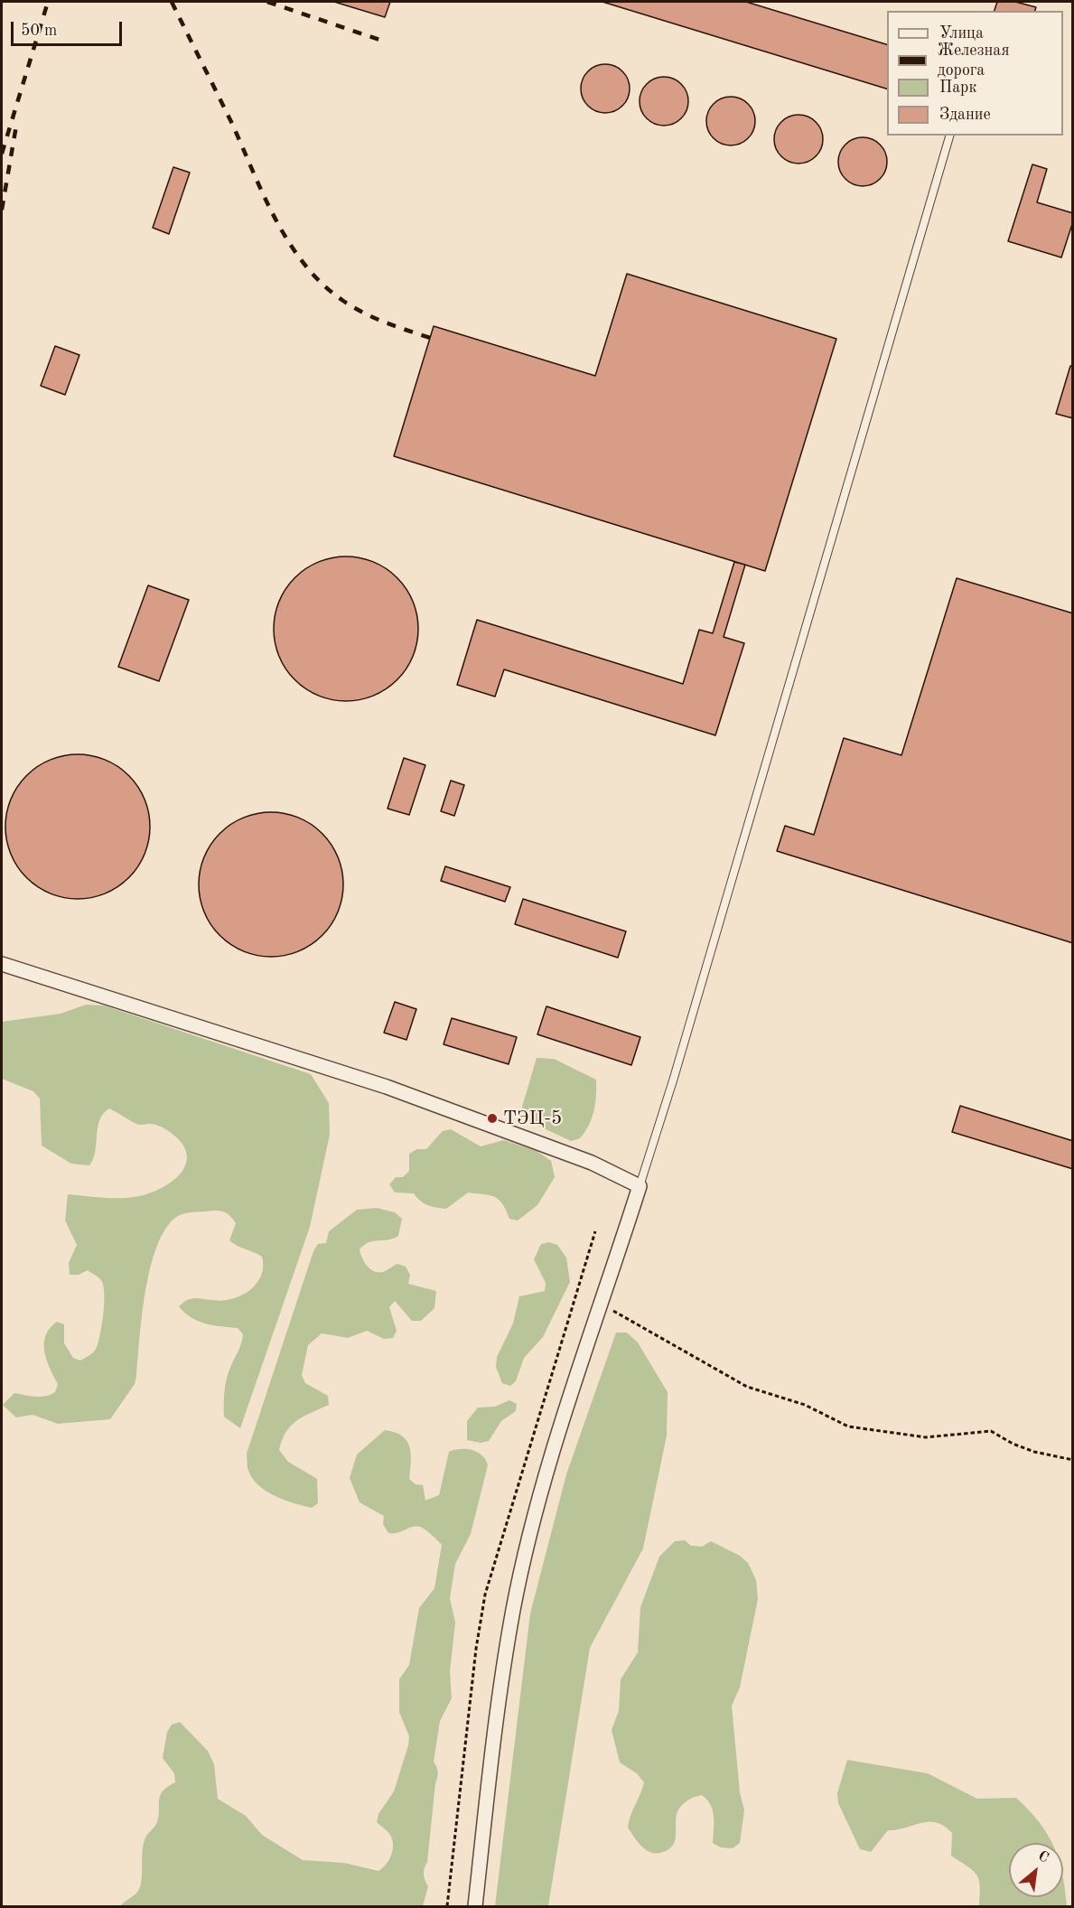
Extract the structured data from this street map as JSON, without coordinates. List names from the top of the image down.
{
  "places": ["ТЭЦ-5"],
  "legend": [
    "Улица",
    "Железная дорога",
    "Парк",
    "Здание"
  ],
  "scale_bar": "50 m",
  "north": "top right"
}
